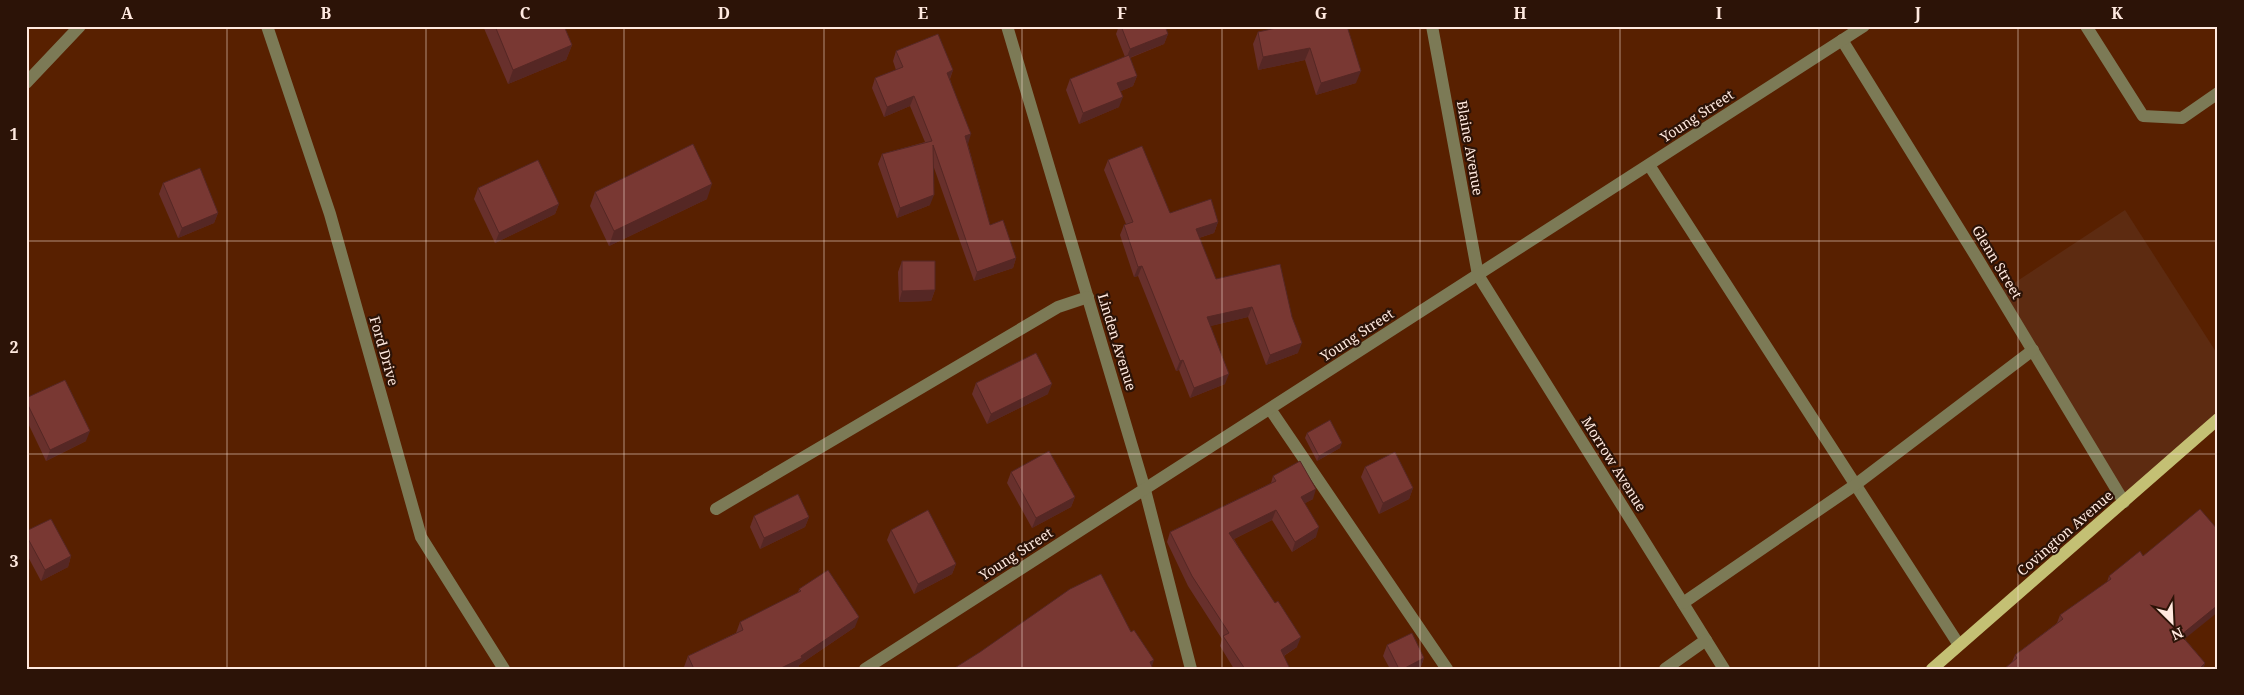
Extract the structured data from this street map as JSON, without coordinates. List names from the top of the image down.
{
  "streets": {
    "main road": ["Covington Avenue"],
    "street": [
      "Young Street",
      "Blaine Avenue",
      "Glenn Street",
      "Linden Avenue",
      "Ford Drive",
      "Morrow Avenue"
    ]
  },
  "crossings": [
    ["Young Street", "Blaine Avenue"],
    ["Young Street", "Glenn Street"],
    ["Young Street", "Linden Avenue"],
    ["Young Street", "Morrow Avenue"],
    ["Blaine Avenue", "Morrow Avenue"],
    ["Glenn Street", "Covington Avenue"]
  ],
  "north": "bottom right",
  "grid": {
    "columns": [
      "A",
      "B",
      "C",
      "D",
      "E",
      "F",
      "G",
      "H",
      "I",
      "J",
      "K"
    ],
    "rows": ["1", "2", "3"]
  }
}
